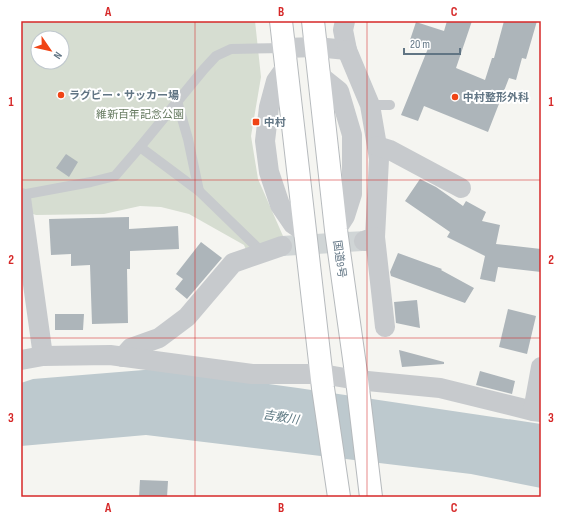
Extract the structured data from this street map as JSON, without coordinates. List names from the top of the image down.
{
  "streets": {
    "highway": ["国道9号"]
  },
  "water": ["吉敷川"],
  "parks": ["維新百年記念公園"],
  "places": {
    "other": ["ラグビー・サッカー場", "中村整形外科"],
    "transit": ["中村"]
  },
  "scale_bar": "20 m",
  "north": "bottom right",
  "grid": {
    "columns": ["A", "B", "C"],
    "rows": ["1", "2", "3"]
  }
}
